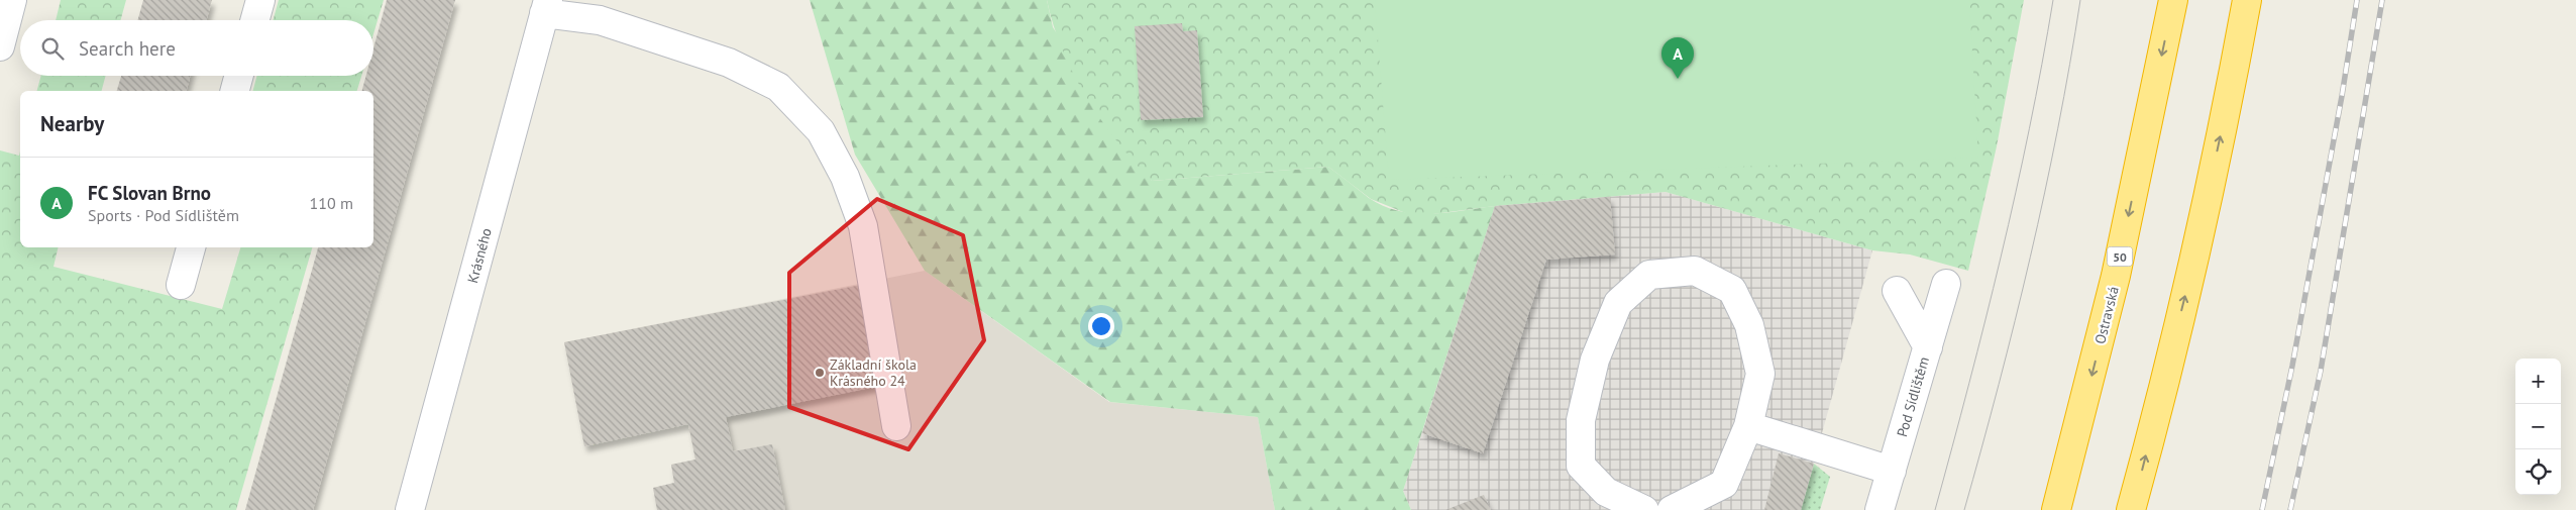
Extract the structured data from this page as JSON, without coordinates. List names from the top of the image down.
{
  "streets": {
    "highway": ["50", "Ostravská"],
    "street": ["Krásného", "Pod Sídlištěm"]
  },
  "places": ["Základní škola Krásného 24"],
  "page": {
    "search": "Search here",
    "pins": "A",
    "heading": "Nearby",
    "list": [
      {
        "mark": "A",
        "name": "FC Slovan Brno",
        "note": "Sports · Pod Sídlištěm",
        "value": "110 m"
      }
    ],
    "map_buttons": ["+", "−"]
  }
}
